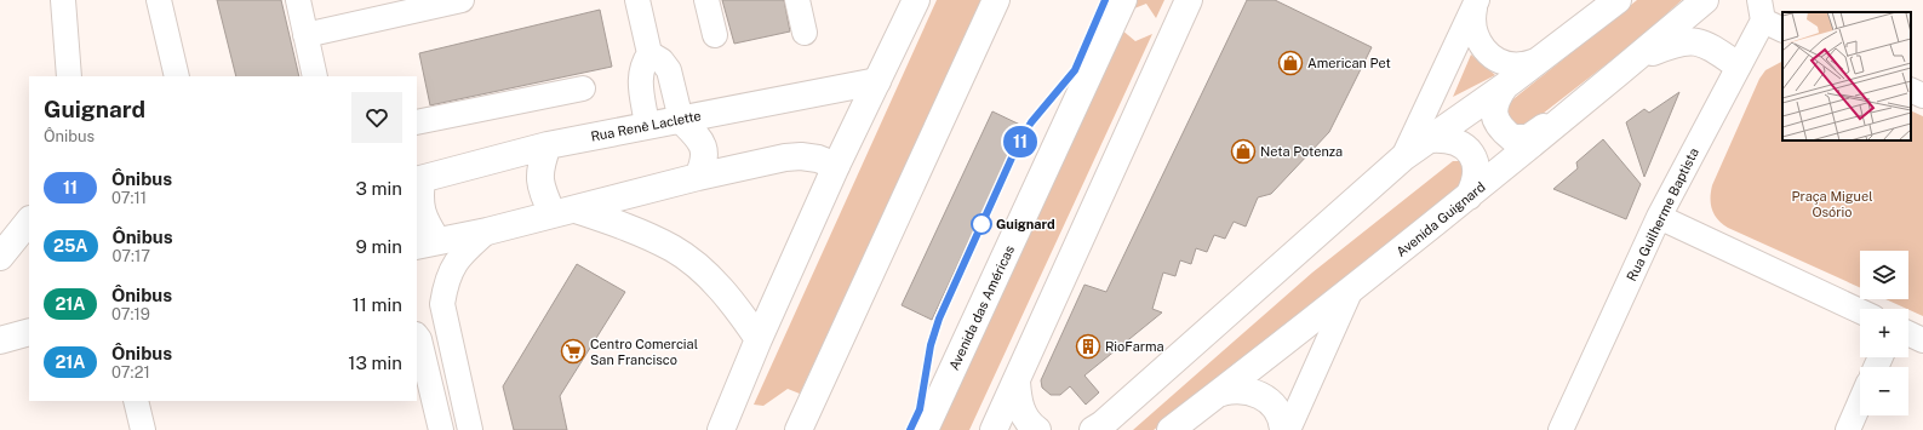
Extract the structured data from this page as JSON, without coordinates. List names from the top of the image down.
{
  "streets": {
    "main road": ["Rua Renê Laclette", "Avenida Guignard", "Avenida das Américas"],
    "street": ["Rua Guilherme Baptista"]
  },
  "parks": ["Praça Miguel Osório"],
  "places": {
    "shop": ["American Pet", "Neta Potenza"],
    "other": ["Guignard"],
    "building": ["RioFarma"],
    "supermarket": ["Centro Comercial San Francisco"]
  },
  "lines": ["bus line 11"],
  "page": {
    "on_map": "11",
    "heading": ["Guignard", "Ônibus"],
    "list": [
      {
        "mark": "11",
        "name": "Ônibus",
        "note": "07:11",
        "value": "3 min"
      },
      {
        "mark": "25A",
        "name": "Ônibus",
        "note": "07:17",
        "value": "9 min"
      },
      {
        "mark": "21A",
        "name": "Ônibus",
        "note": "07:19",
        "value": "11 min"
      },
      {
        "mark": "21A",
        "name": "Ônibus",
        "note": "07:21",
        "value": "13 min"
      }
    ],
    "map_buttons": ["+", "−"]
  }
}
